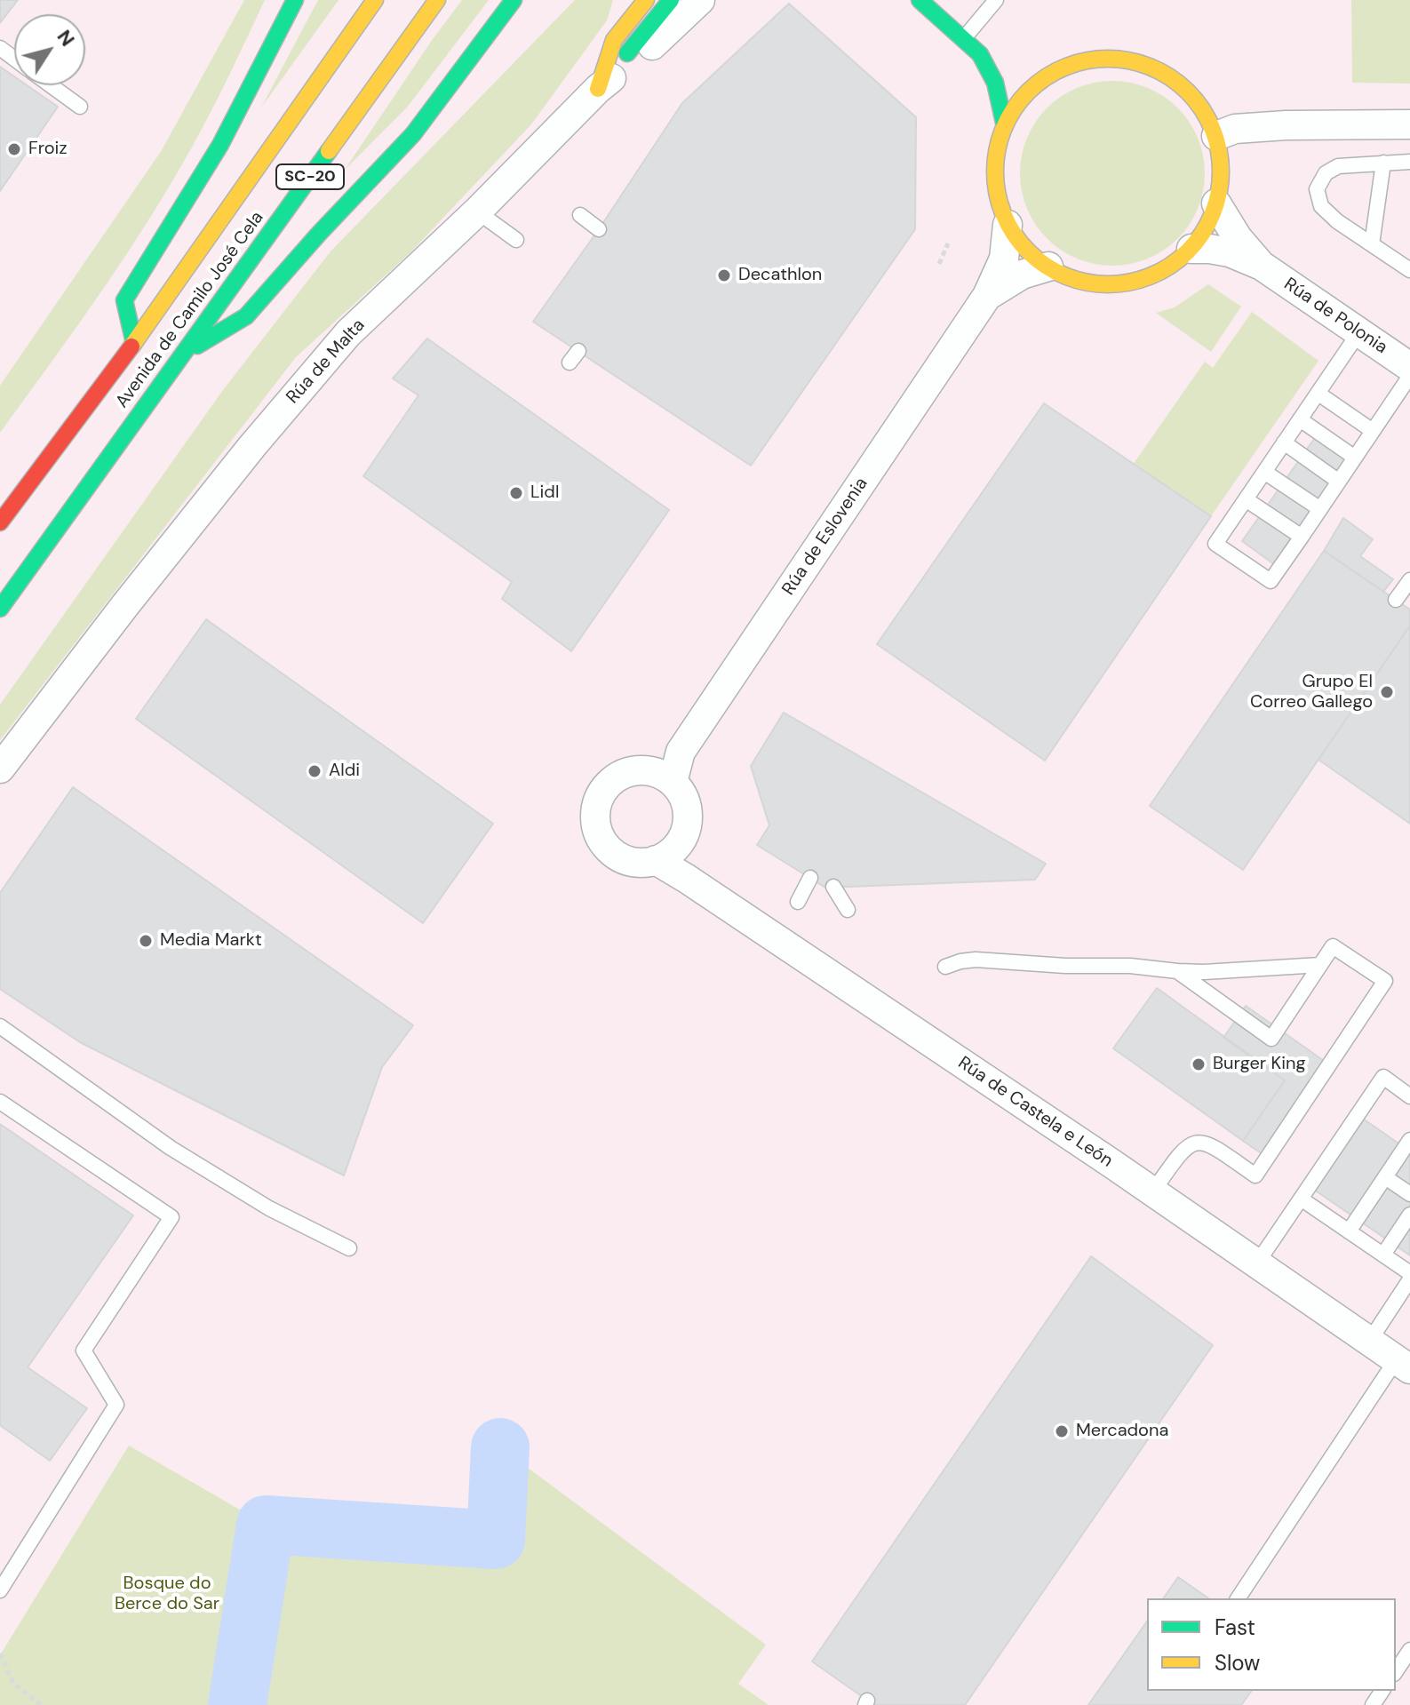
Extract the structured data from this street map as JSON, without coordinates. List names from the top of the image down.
{
  "streets": {
    "main road": ["SC-20", "Avenida de Camilo José Cela"],
    "street": [
      "Rúa de Polonia",
      "Rúa de Malta",
      "Rúa de Eslovenia",
      "Rúa de Castela e León"
    ]
  },
  "crossings": [
    ["SC-20", "Avenida de Camilo José Cela"],
    ["Rúa de Polonia", "Rúa de Eslovenia"],
    ["Rúa de Eslovenia", "Rúa de Castela e León"]
  ],
  "parks": ["Bosque do Berce do Sar"],
  "places": [
    "Froiz",
    "Decathlon",
    "Lidl",
    "Grupo El Correo Gallego",
    "Aldi",
    "Media Markt",
    "Burger King",
    "Mercadona"
  ],
  "legend": ["Fast", "Slow"],
  "north": "top right"
}
